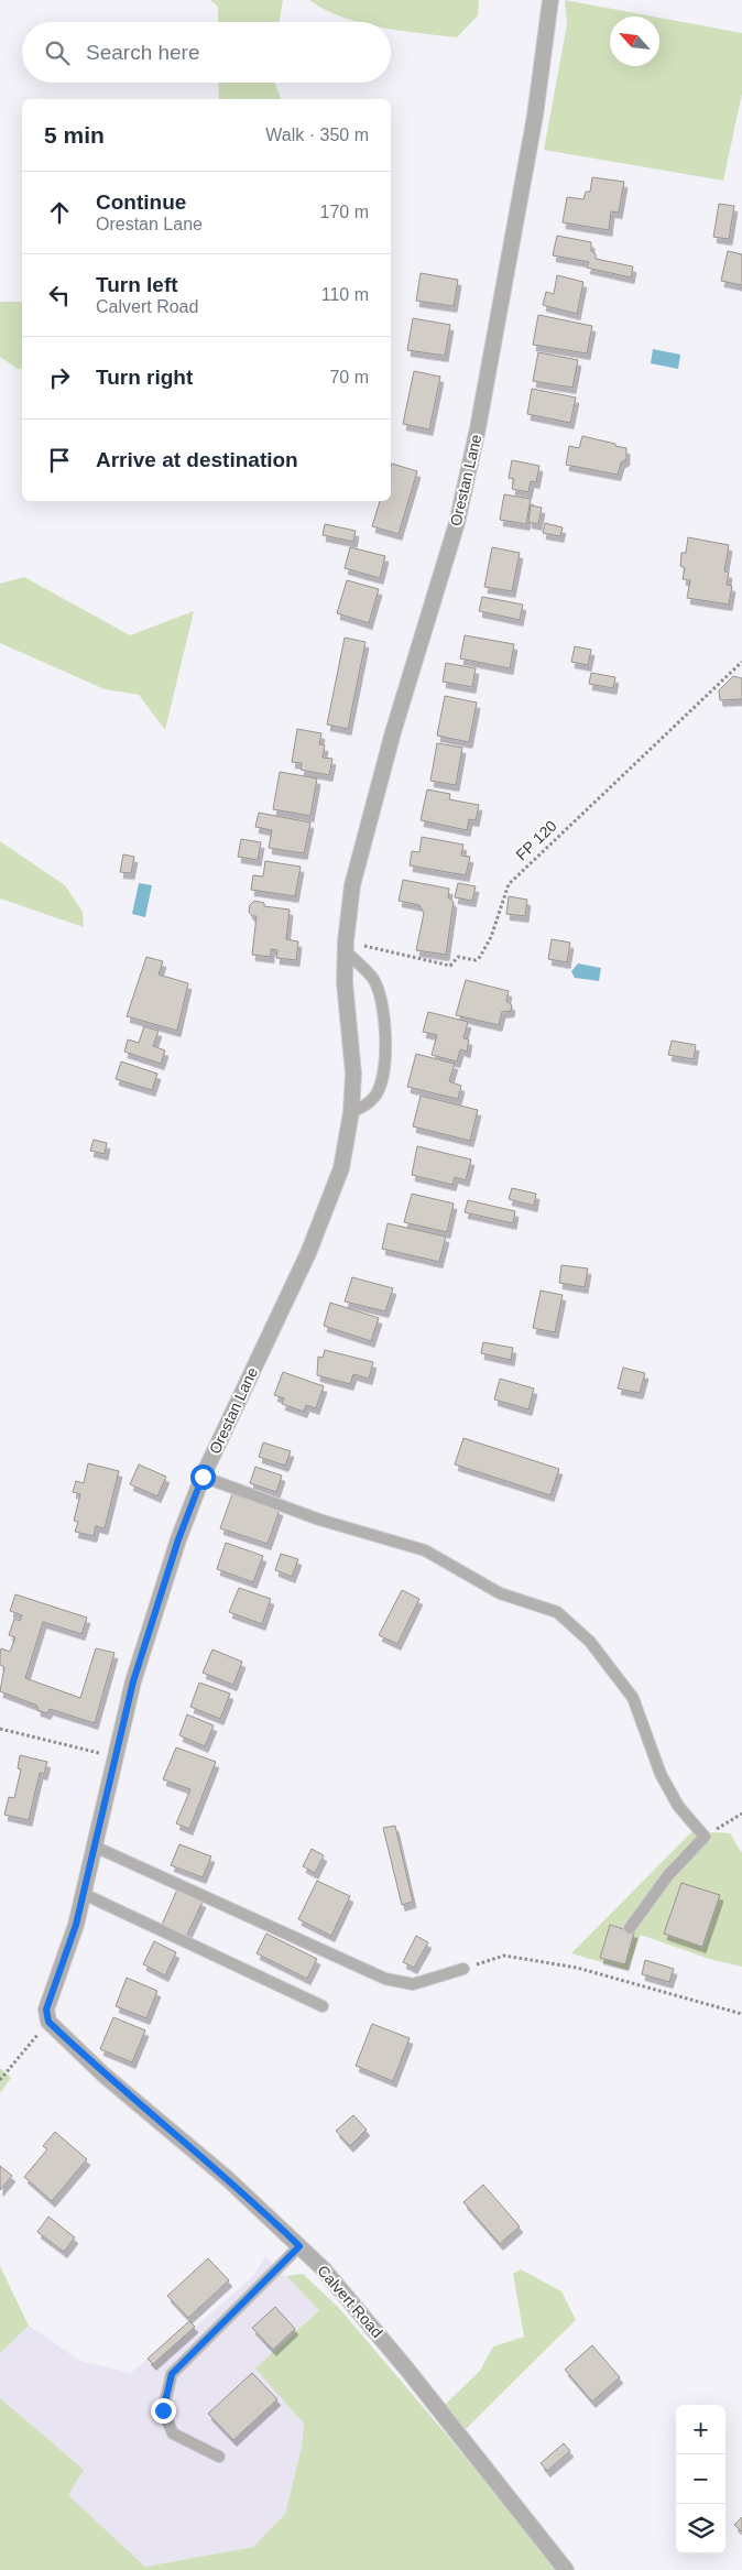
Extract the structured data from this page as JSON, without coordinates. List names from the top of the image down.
{
  "streets": {
    "street": ["Orestan Lane", "Calvert Road"],
    "path": ["FP 120"]
  },
  "crossings": [
    ["Orestan Lane", "FP 120"],
    ["Orestan Lane", "Calvert Road"]
  ],
  "north": "top left",
  "page": {
    "search": "Search here",
    "heading": ["5 min", "Walk · 350 m"],
    "list": [
      ["Continue", "Orestan Lane", "170 m"],
      ["Turn left", "Calvert Road", "110 m"],
      ["Turn right", "70 m"],
      "Arrive at destination"
    ],
    "map_buttons": ["+", "−"]
  }
}
